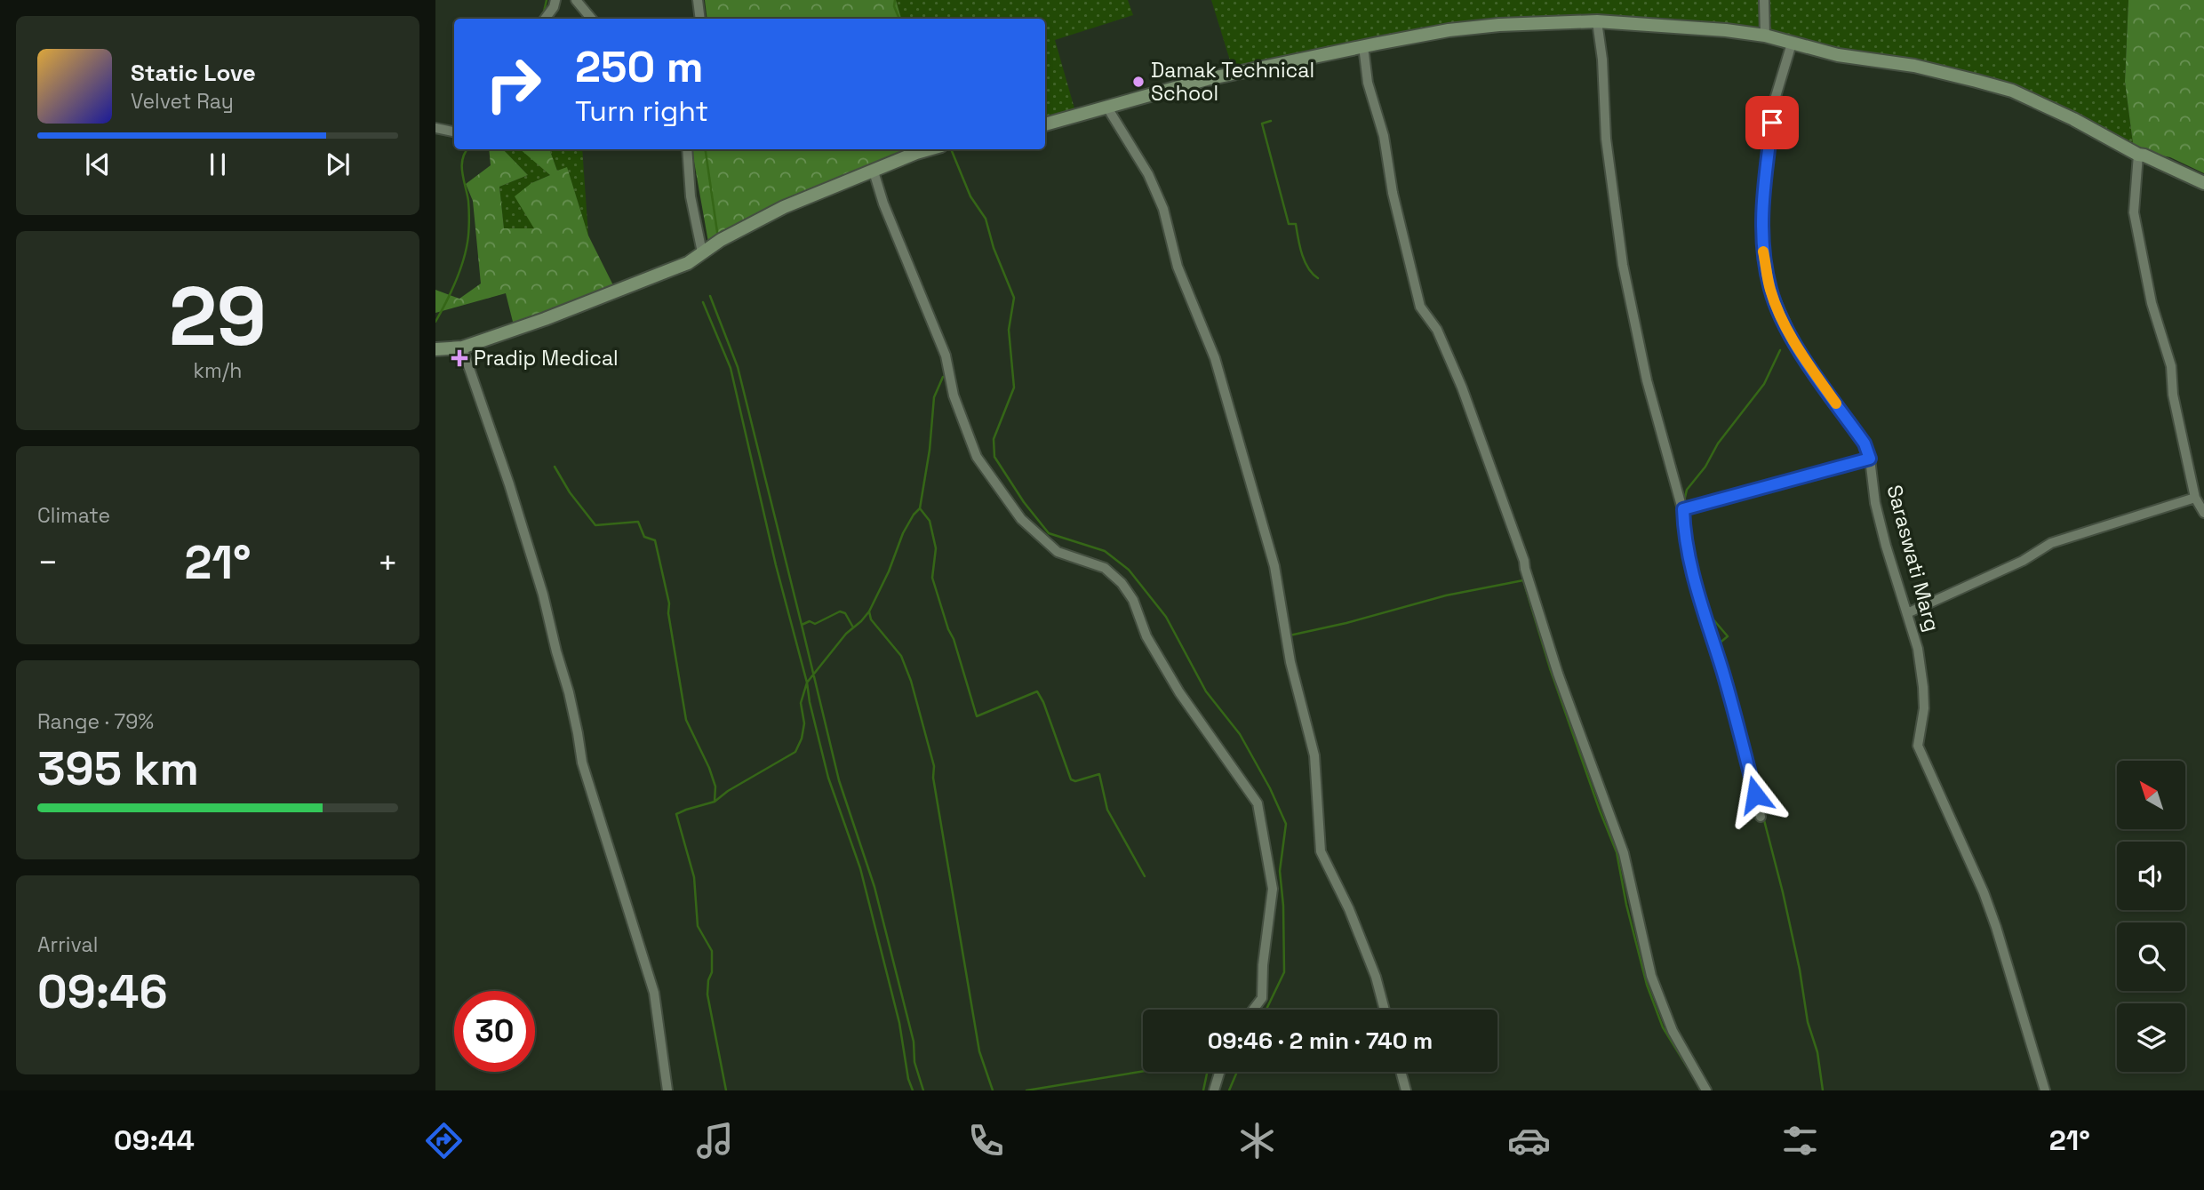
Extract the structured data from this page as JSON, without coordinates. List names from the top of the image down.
{
  "streets": {
    "street": ["Saraswati Marg"]
  },
  "places": {
    "other": ["Damak Technical School"],
    "health": ["Pradip Medical"]
  },
  "north": "top left",
  "page": {
    "turn": ["250 m", "Turn right"],
    "song": ["Static Love", "Velvet Ray"],
    "tile": [
      ["29", "km/h"],
      "Climate",
      ["Range · 79%", "395 km"],
      ["Arrival", "09:46"]
    ],
    "heat": ["−", "21°", "+"],
    "limit": "30",
    "trip": "09:46 · 2 min · 740 m",
    "tabs": ["09:44", "21°"]
  }
}
